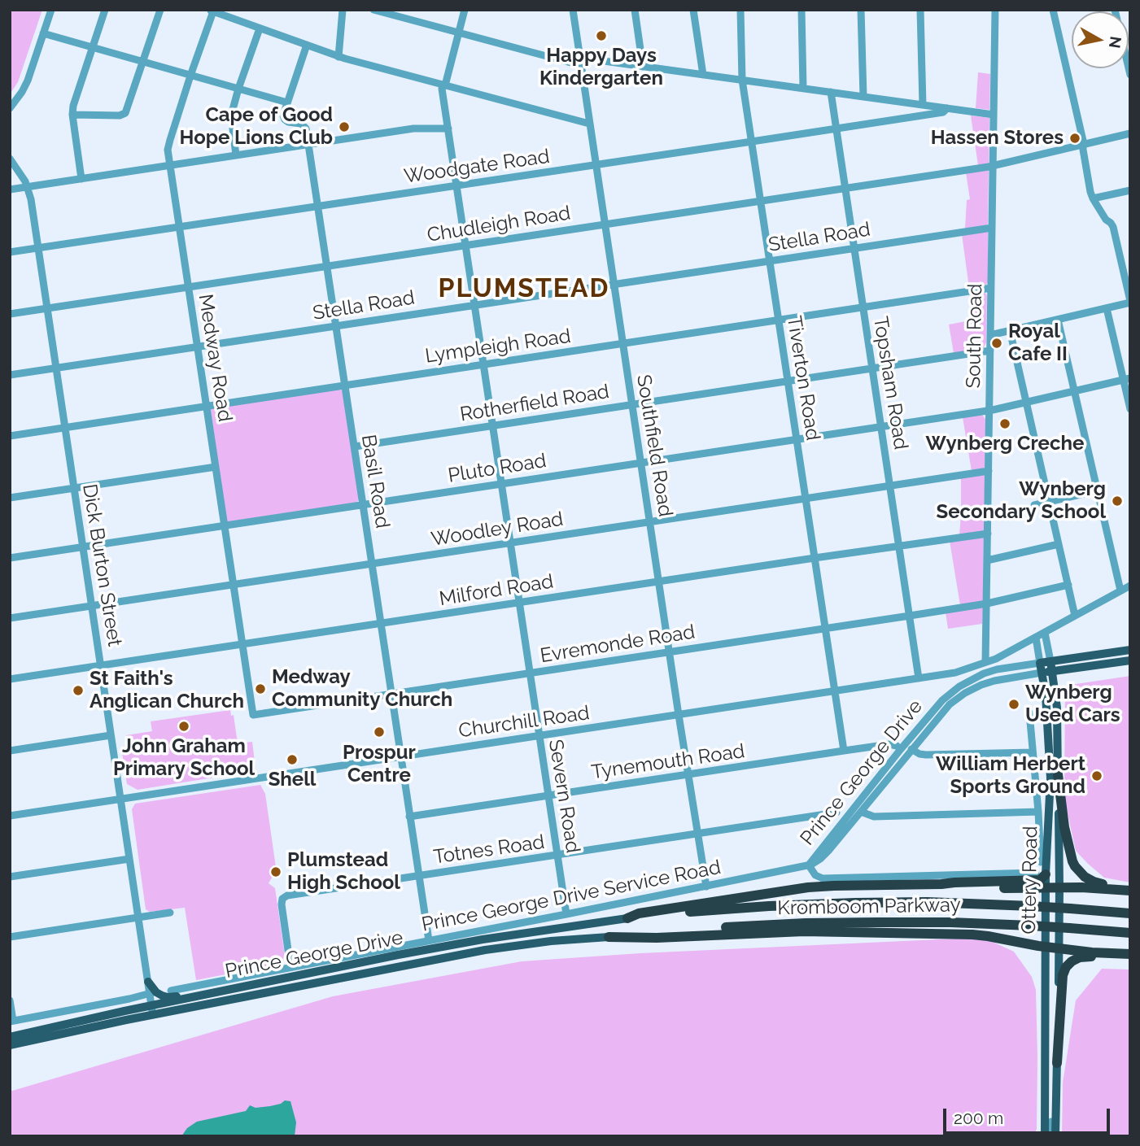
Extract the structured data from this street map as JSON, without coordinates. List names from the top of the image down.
{
  "streets": {
    "highway": ["Kromboom Parkway"],
    "main road": ["Prince George Drive", "Ottery Road"],
    "street": [
      "Woodgate Road",
      "Chudleigh Road",
      "Stella Road",
      "South Road",
      "Lympleigh Road",
      "Medway Road",
      "Tiverton Road",
      "Topsham Road",
      "Rotherfield Road",
      "Southfield Road",
      "Pluto Road",
      "Basil Road",
      "Woodley Road",
      "Dick Burton Street",
      "Milford Road",
      "Evremonde Road",
      "Churchill Road",
      "Tynemouth Road",
      "Severn Road",
      "Totnes Road",
      "Prince George Drive Service Road"
    ]
  },
  "crossings": [
    ["Woodgate Road", "Medway Road"],
    ["Woodgate Road", "Tiverton Road"],
    ["Woodgate Road", "Topsham Road"],
    ["Woodgate Road", "Southfield Road"],
    ["Woodgate Road", "Basil Road"],
    ["Woodgate Road", "Dick Burton Street"],
    ["Woodgate Road", "Severn Road"],
    ["Chudleigh Road", "South Road"],
    ["Chudleigh Road", "Medway Road"],
    ["Chudleigh Road", "Tiverton Road"],
    ["Chudleigh Road", "Topsham Road"],
    ["Chudleigh Road", "Southfield Road"],
    ["Chudleigh Road", "Basil Road"],
    ["Chudleigh Road", "Dick Burton Street"],
    ["Chudleigh Road", "Severn Road"],
    ["Stella Road", "South Road"],
    ["Stella Road", "Medway Road"],
    ["Stella Road", "Tiverton Road"],
    ["Stella Road", "Topsham Road"],
    ["Stella Road", "Southfield Road"],
    ["Stella Road", "Basil Road"],
    ["Stella Road", "Dick Burton Street"],
    ["Stella Road", "Severn Road"],
    ["South Road", "Lympleigh Road"],
    ["South Road", "Rotherfield Road"],
    ["South Road", "Pluto Road"],
    ["South Road", "Woodley Road"],
    ["South Road", "Milford Road"],
    ["South Road", "Evremonde Road"],
    ["South Road", "Churchill Road"],
    ["Lympleigh Road", "Medway Road"],
    ["Lympleigh Road", "Tiverton Road"],
    ["Lympleigh Road", "Topsham Road"],
    ["Lympleigh Road", "Southfield Road"],
    ["Lympleigh Road", "Basil Road"],
    ["Lympleigh Road", "Dick Burton Street"],
    ["Lympleigh Road", "Severn Road"],
    ["Medway Road", "Pluto Road"],
    ["Medway Road", "Woodley Road"],
    ["Medway Road", "Milford Road"],
    ["Medway Road", "Evremonde Road"],
    ["Tiverton Road", "Rotherfield Road"],
    ["Tiverton Road", "Pluto Road"],
    ["Tiverton Road", "Woodley Road"],
    ["Tiverton Road", "Milford Road"],
    ["Tiverton Road", "Evremonde Road"],
    ["Tiverton Road", "Churchill Road"],
    ["Tiverton Road", "Tynemouth Road"],
    ["Topsham Road", "Rotherfield Road"],
    ["Topsham Road", "Pluto Road"],
    ["Topsham Road", "Woodley Road"],
    ["Topsham Road", "Milford Road"],
    ["Topsham Road", "Evremonde Road"],
    ["Topsham Road", "Churchill Road"],
    ["Rotherfield Road", "Southfield Road"],
    ["Rotherfield Road", "Basil Road"],
    ["Rotherfield Road", "Severn Road"],
    ["Southfield Road", "Pluto Road"],
    ["Southfield Road", "Woodley Road"],
    ["Southfield Road", "Milford Road"],
    ["Southfield Road", "Evremonde Road"],
    ["Southfield Road", "Churchill Road"],
    ["Southfield Road", "Tynemouth Road"],
    ["Southfield Road", "Totnes Road"],
    ["Southfield Road", "Prince George Drive Service Road"],
    ["Pluto Road", "Basil Road"],
    ["Pluto Road", "Dick Burton Street"],
    ["Pluto Road", "Severn Road"],
    ["Basil Road", "Woodley Road"],
    ["Basil Road", "Milford Road"],
    ["Basil Road", "Evremonde Road"],
    ["Basil Road", "Churchill Road"],
    ["Basil Road", "Tynemouth Road"],
    ["Basil Road", "Totnes Road"],
    ["Basil Road", "Prince George Drive Service Road"],
    ["Woodley Road", "Dick Burton Street"],
    ["Woodley Road", "Severn Road"],
    ["Dick Burton Street", "Milford Road"],
    ["Dick Burton Street", "Churchill Road"],
    ["Milford Road", "Severn Road"],
    ["Evremonde Road", "Severn Road"],
    ["Churchill Road", "Severn Road"],
    ["Churchill Road", "Ottery Road"],
    ["Tynemouth Road", "Severn Road"],
    ["Prince George Drive", "Ottery Road"],
    ["Prince George Drive", "Prince George Drive Service Road"],
    ["Prince George Drive", "Kromboom Parkway"],
    ["Severn Road", "Totnes Road"],
    ["Severn Road", "Prince George Drive Service Road"],
    ["Totnes Road", "Prince George Drive Service Road"]
  ],
  "districts": ["PLUMSTEAD"],
  "places": [
    "Happy Days Kindergarten",
    "Cape of Good Hope Lions Club",
    "Hassen Stores",
    "Royal Cafe II",
    "Wynberg Creche",
    "Wynberg Secondary School",
    "Medway Community Church",
    "St Faith's Anglican Church",
    "Wynberg Used Cars",
    "John Graham Primary School",
    "Prospur Centre",
    "Shell",
    "William Herbert Sports Ground",
    "Plumstead High School"
  ],
  "scale_bar": "200 m",
  "north": "right"
}
